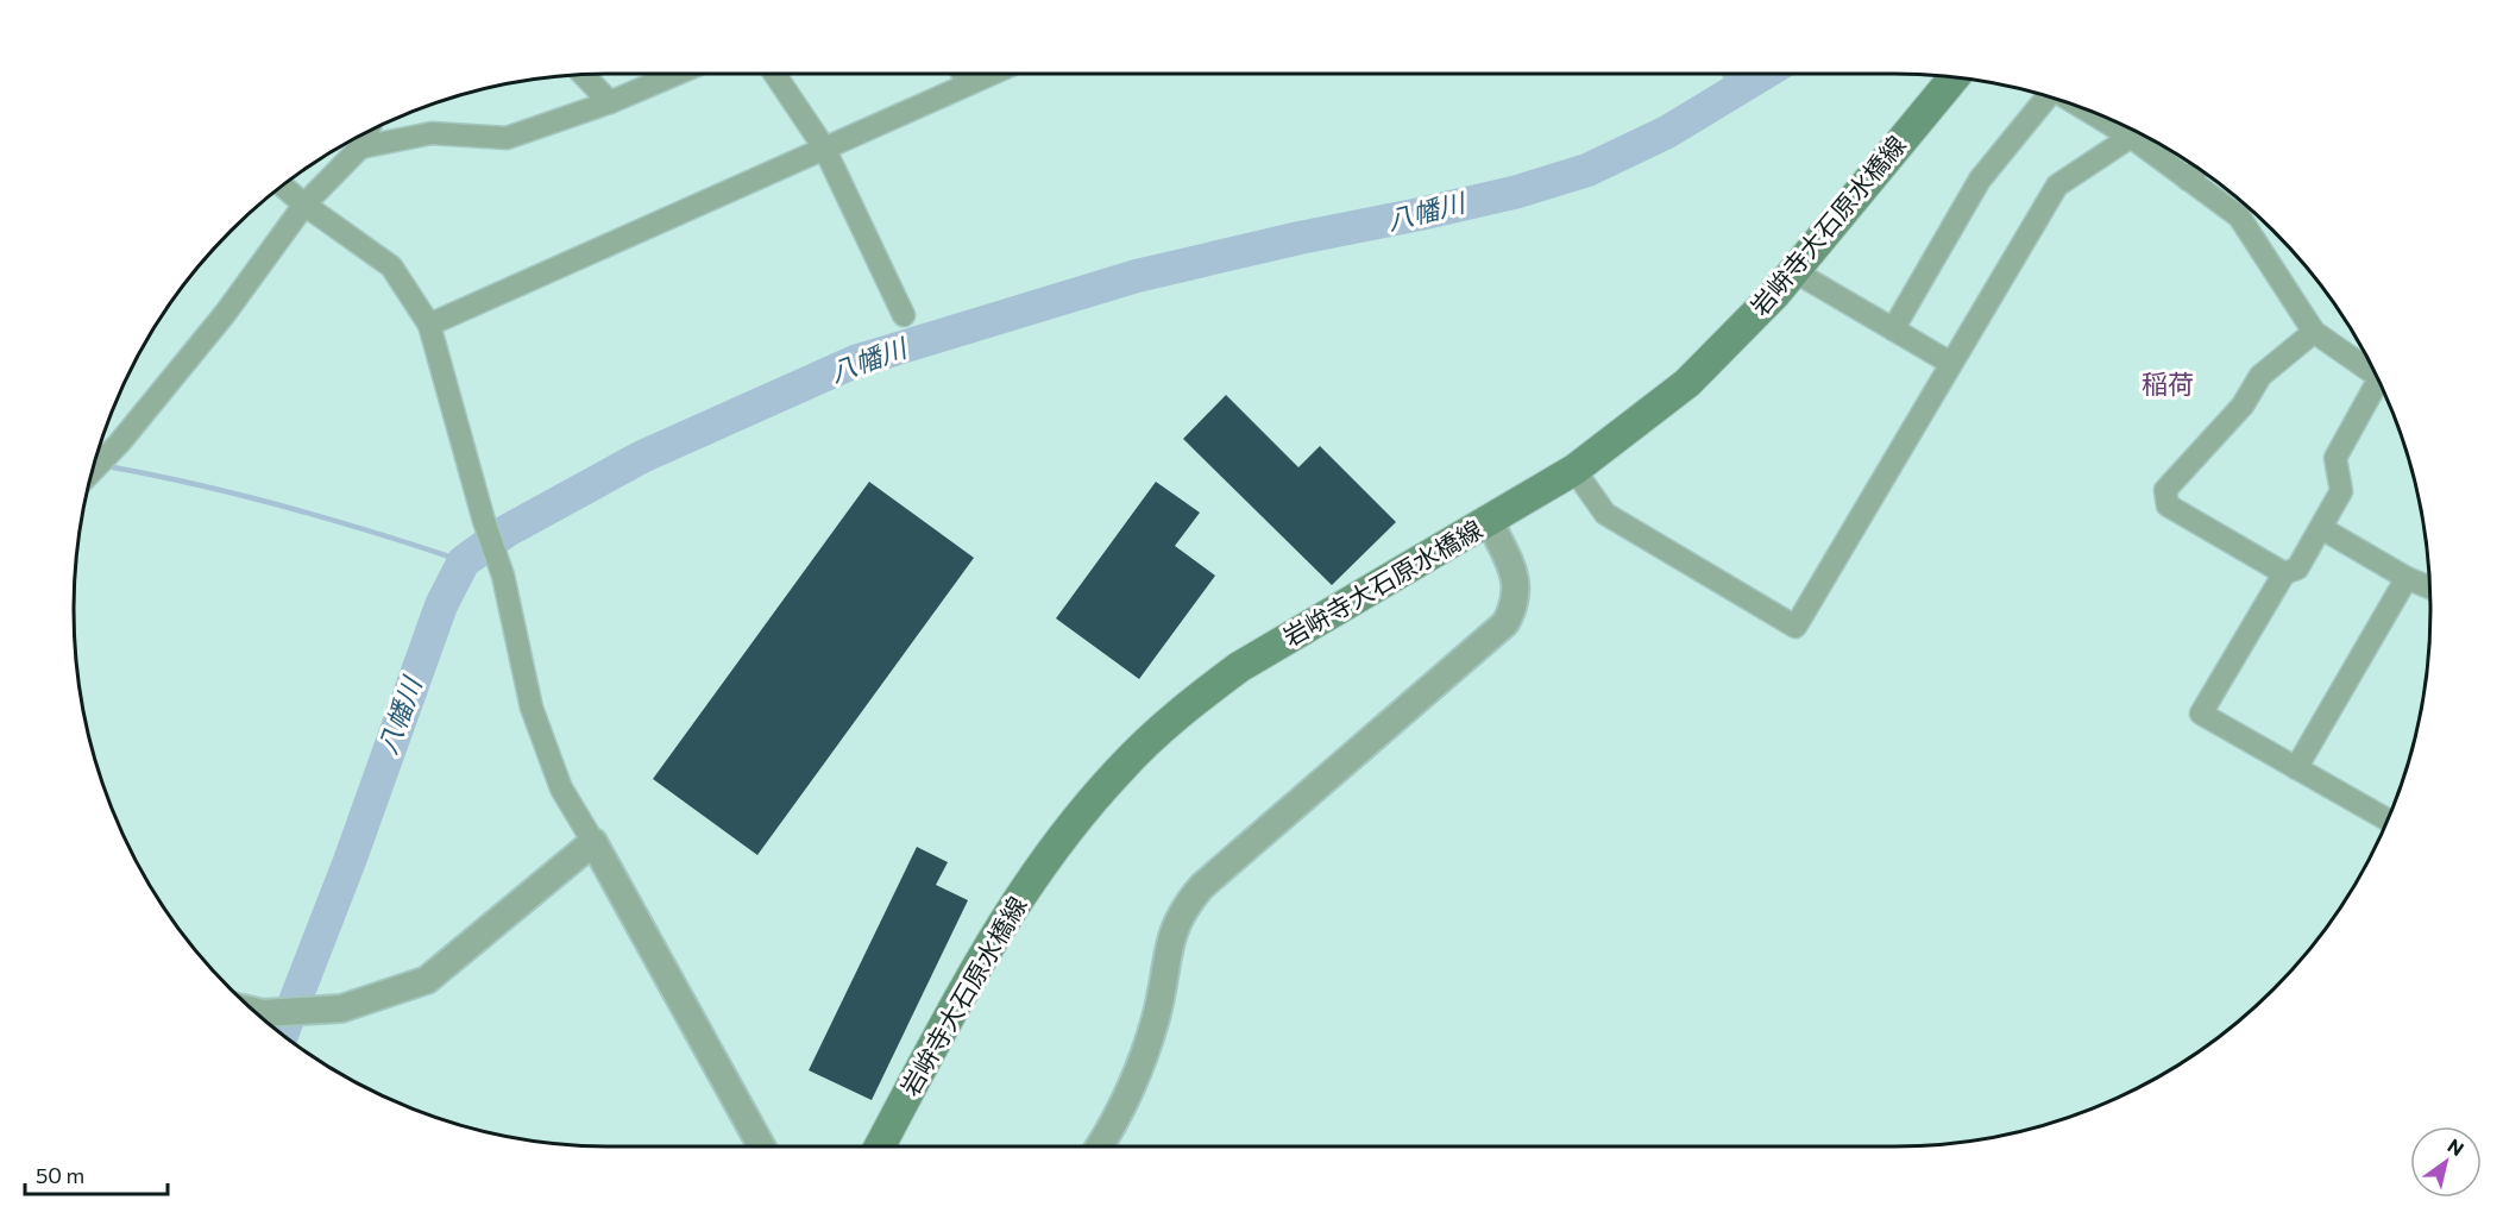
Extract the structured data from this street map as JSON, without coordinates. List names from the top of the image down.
{
  "streets": {
    "main road": ["岩峅寺大石原水橋線"]
  },
  "districts": ["稲荷"],
  "water": ["八幡川"],
  "scale_bar": "50 m",
  "north": "top right"
}
